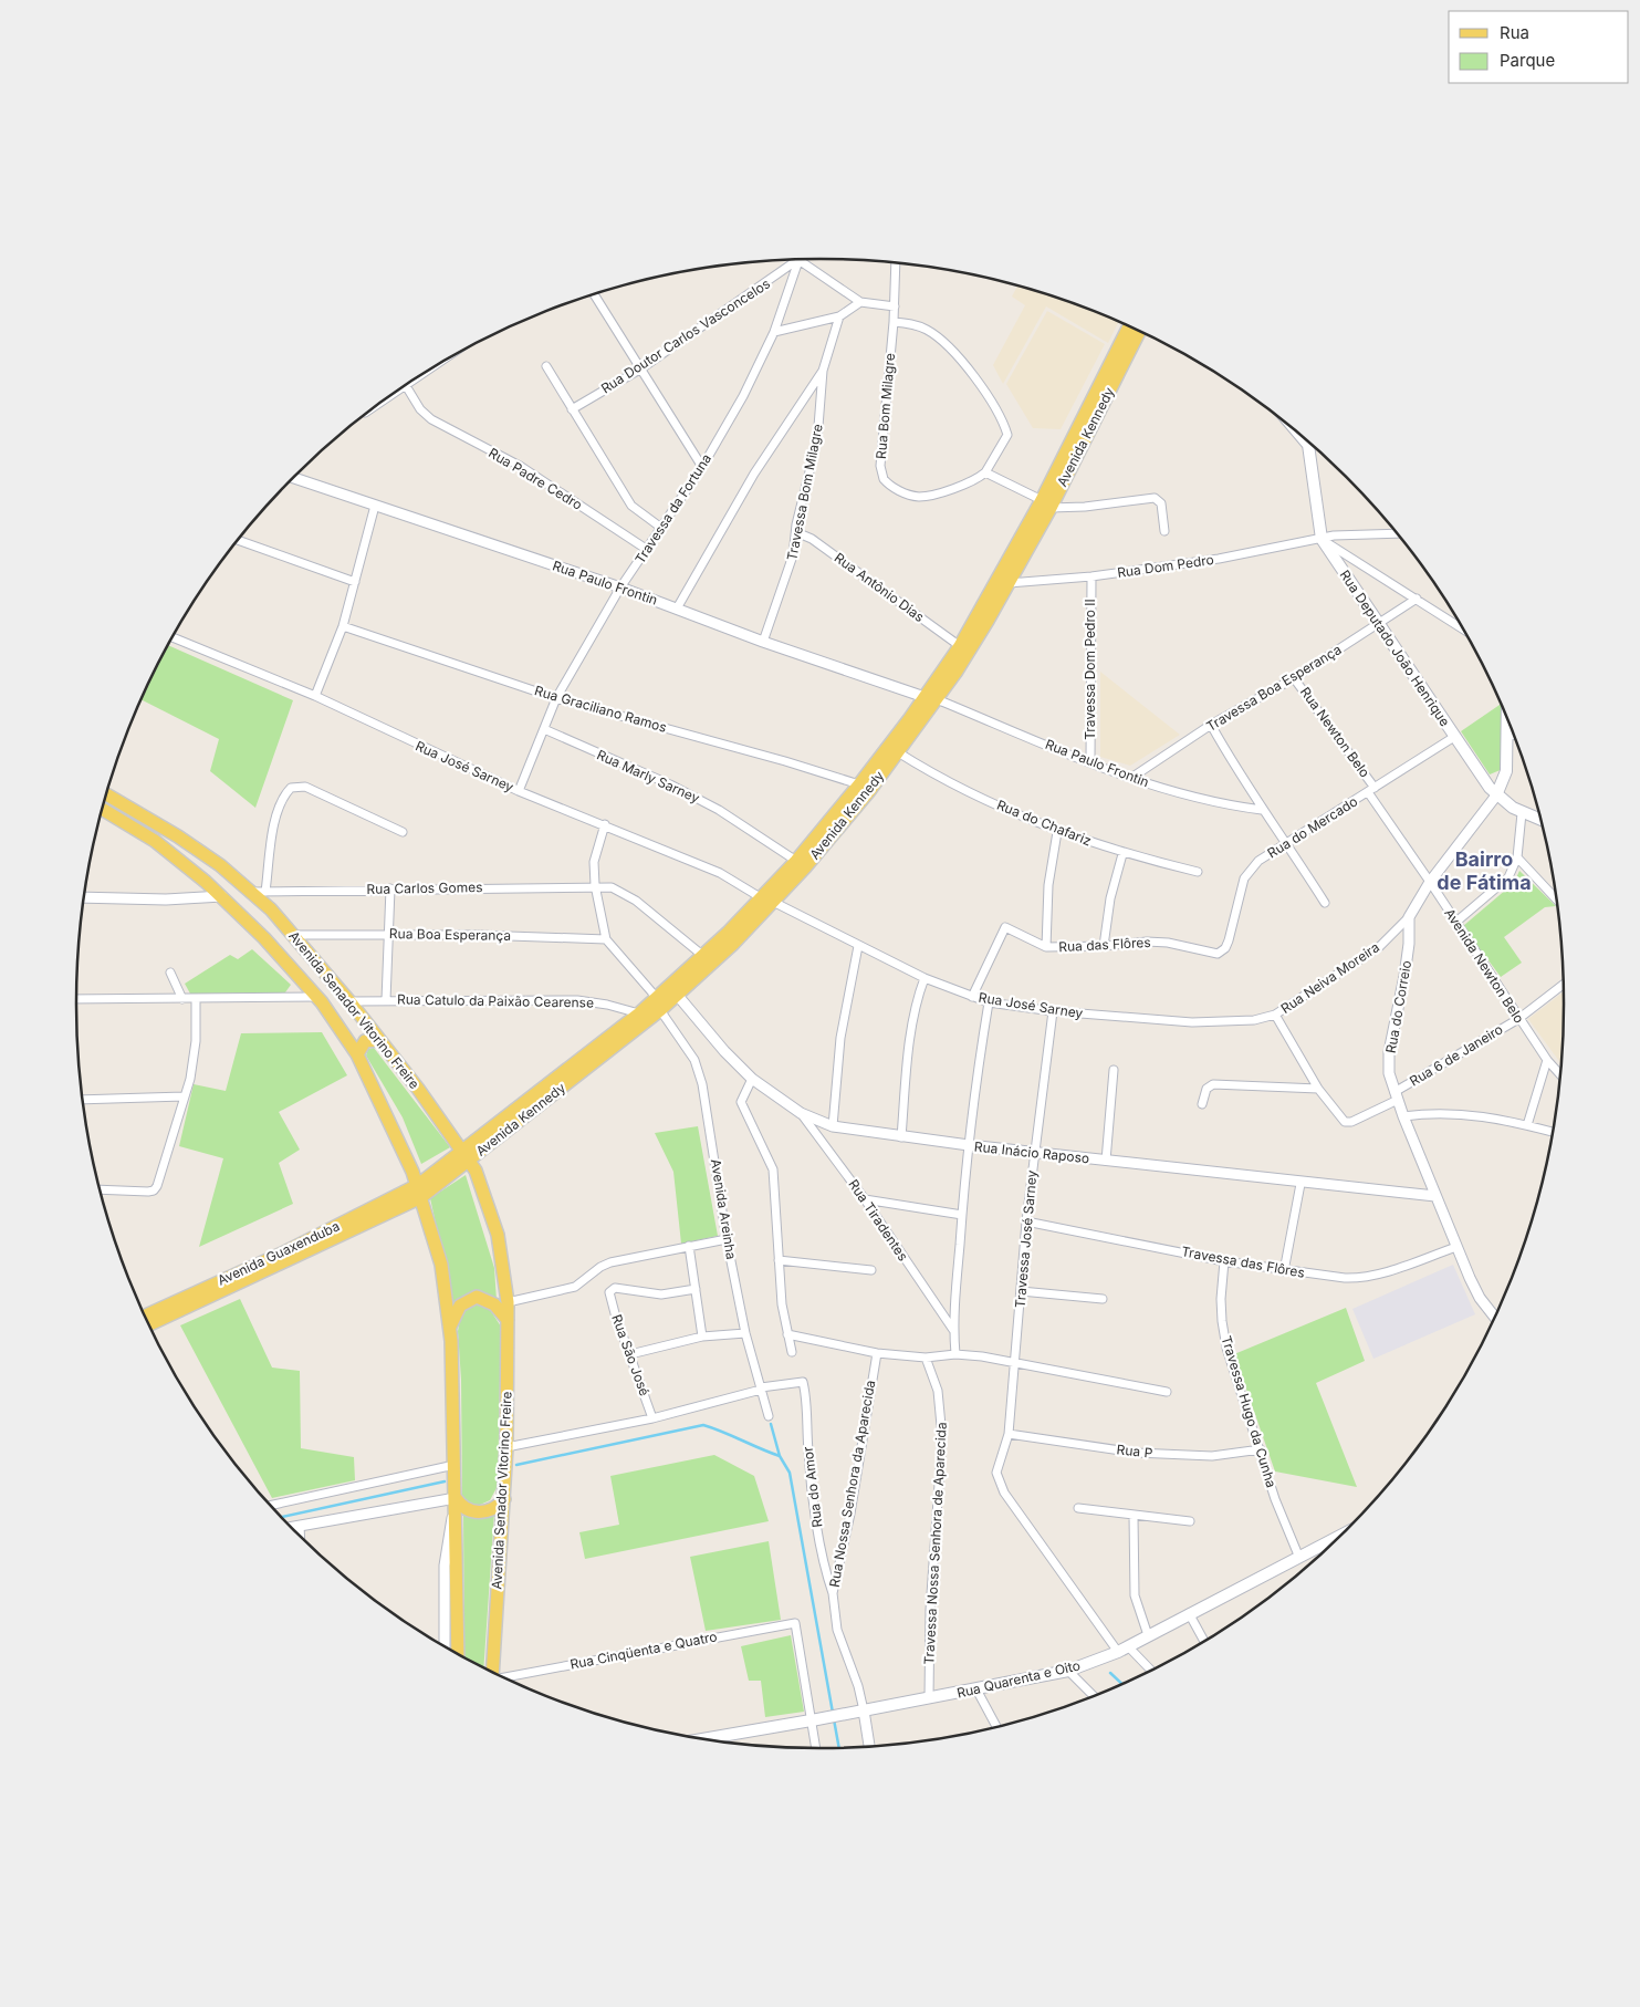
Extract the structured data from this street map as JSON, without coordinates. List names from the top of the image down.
{
  "streets": {
    "main road": [
      "Avenida Kennedy",
      "Rua Deputado João Henrique",
      "Avenida Senador Vitorino Freire",
      "Avenida Guaxenduba",
      "Rua Quarenta e Oito"
    ],
    "street": [
      "Rua Doutor Carlos Vasconcelos",
      "Rua Bom Milagre",
      "Rua Padre Cedro",
      "Travessa Bom Milagre",
      "Travessa da Fortuna",
      "Rua Dom Pedro",
      "Rua Paulo Frontin",
      "Rua Antônio Dias",
      "Travessa Dom Pedro II",
      "Travessa Boa Esperança",
      "Rua Graciliano Ramos",
      "Rua Newton Belo",
      "Rua José Sarney",
      "Rua Marly Sarney",
      "Rua do Chafariz",
      "Rua do Mercado",
      "Rua Carlos Gomes",
      "Rua Boa Esperança",
      "Rua das Flôres",
      "Avenida Newton Belo",
      "Rua Neiva Moreira",
      "Rua Catulo da Paixão Cearense",
      "Rua do Correio",
      "Rua 6 de Janeiro",
      "Rua Inácio Raposo",
      "Avenida Areinha",
      "Rua Tiradentes",
      "Travessa José Sarney",
      "Travessa das Flôres",
      "Rua São José",
      "Travessa Hugo da Cunha",
      "Rua P",
      "Rua Nossa Senhora da Aparecida",
      "Rua do Amor",
      "Travessa Nossa Senhora de Aparecida",
      "Rua Cinqüenta e Quatro"
    ]
  },
  "crossings": [
    ["Rua Doutor Carlos Vasconcelos", "Travessa da Fortuna"],
    ["Avenida Kennedy", "Rua Dom Pedro"],
    ["Avenida Kennedy", "Rua Paulo Frontin"],
    ["Avenida Kennedy", "Rua Antônio Dias"],
    ["Avenida Kennedy", "Rua Graciliano Ramos"],
    ["Avenida Kennedy", "Rua José Sarney"],
    ["Avenida Kennedy", "Rua Marly Sarney"],
    ["Avenida Kennedy", "Rua do Chafariz"],
    ["Avenida Kennedy", "Rua Carlos Gomes"],
    ["Avenida Kennedy", "Rua Catulo da Paixão Cearense"],
    ["Avenida Kennedy", "Avenida Senador Vitorino Freire"],
    ["Avenida Kennedy", "Rua Inácio Raposo"],
    ["Avenida Kennedy", "Avenida Areinha"],
    ["Avenida Kennedy", "Avenida Guaxenduba"],
    ["Rua Padre Cedro", "Travessa da Fortuna"],
    ["Travessa Bom Milagre", "Rua Paulo Frontin"],
    ["Travessa Bom Milagre", "Rua Antônio Dias"],
    ["Travessa da Fortuna", "Rua Paulo Frontin"],
    ["Travessa da Fortuna", "Rua Graciliano Ramos"],
    ["Travessa da Fortuna", "Rua José Sarney"],
    ["Travessa da Fortuna", "Rua Marly Sarney"],
    ["Rua Dom Pedro", "Rua Deputado João Henrique"],
    ["Rua Dom Pedro", "Travessa Dom Pedro II"],
    ["Rua Paulo Frontin", "Travessa Dom Pedro II"],
    ["Rua Paulo Frontin", "Travessa Boa Esperança"],
    ["Rua Deputado João Henrique", "Travessa Boa Esperança"],
    ["Rua Deputado João Henrique", "Rua do Mercado"],
    ["Travessa Boa Esperança", "Rua Newton Belo"],
    ["Rua Newton Belo", "Rua do Mercado"],
    ["Rua Newton Belo", "Avenida Newton Belo"],
    ["Rua José Sarney", "Rua das Flôres"],
    ["Rua José Sarney", "Rua Neiva Moreira"],
    ["Rua José Sarney", "Travessa José Sarney"],
    ["Rua do Mercado", "Rua das Flôres"],
    ["Rua do Mercado", "Avenida Newton Belo"],
    ["Rua Carlos Gomes", "Avenida Senador Vitorino Freire"],
    ["Rua Boa Esperança", "Avenida Senador Vitorino Freire"],
    ["Rua Boa Esperança", "Avenida Areinha"],
    ["Avenida Newton Belo", "Rua 6 de Janeiro"],
    ["Rua Neiva Moreira", "Rua do Correio"],
    ["Rua Catulo da Paixão Cearense", "Avenida Senador Vitorino Freire"],
    ["Rua do Correio", "Rua 6 de Janeiro"],
    ["Rua do Correio", "Rua Inácio Raposo"],
    ["Rua do Correio", "Travessa das Flôres"],
    ["Avenida Senador Vitorino Freire", "Avenida Guaxenduba"],
    ["Rua Inácio Raposo", "Rua Tiradentes"],
    ["Rua Inácio Raposo", "Travessa José Sarney"],
    ["Avenida Areinha", "Rua do Amor"],
    ["Travessa José Sarney", "Travessa das Flôres"],
    ["Travessa José Sarney", "Rua P"],
    ["Travessa das Flôres", "Travessa Hugo da Cunha"],
    ["Travessa Hugo da Cunha", "Rua P"],
    ["Travessa Hugo da Cunha", "Rua Quarenta e Oito"],
    ["Rua Nossa Senhora da Aparecida", "Rua do Amor"],
    ["Rua Nossa Senhora da Aparecida", "Rua Quarenta e Oito"],
    ["Travessa Nossa Senhora de Aparecida", "Rua Quarenta e Oito"],
    ["Rua Cinqüenta e Quatro", "Rua Quarenta e Oito"]
  ],
  "districts": ["Bairro de Fátima"],
  "legend": ["Rua", "Parque"]
}
